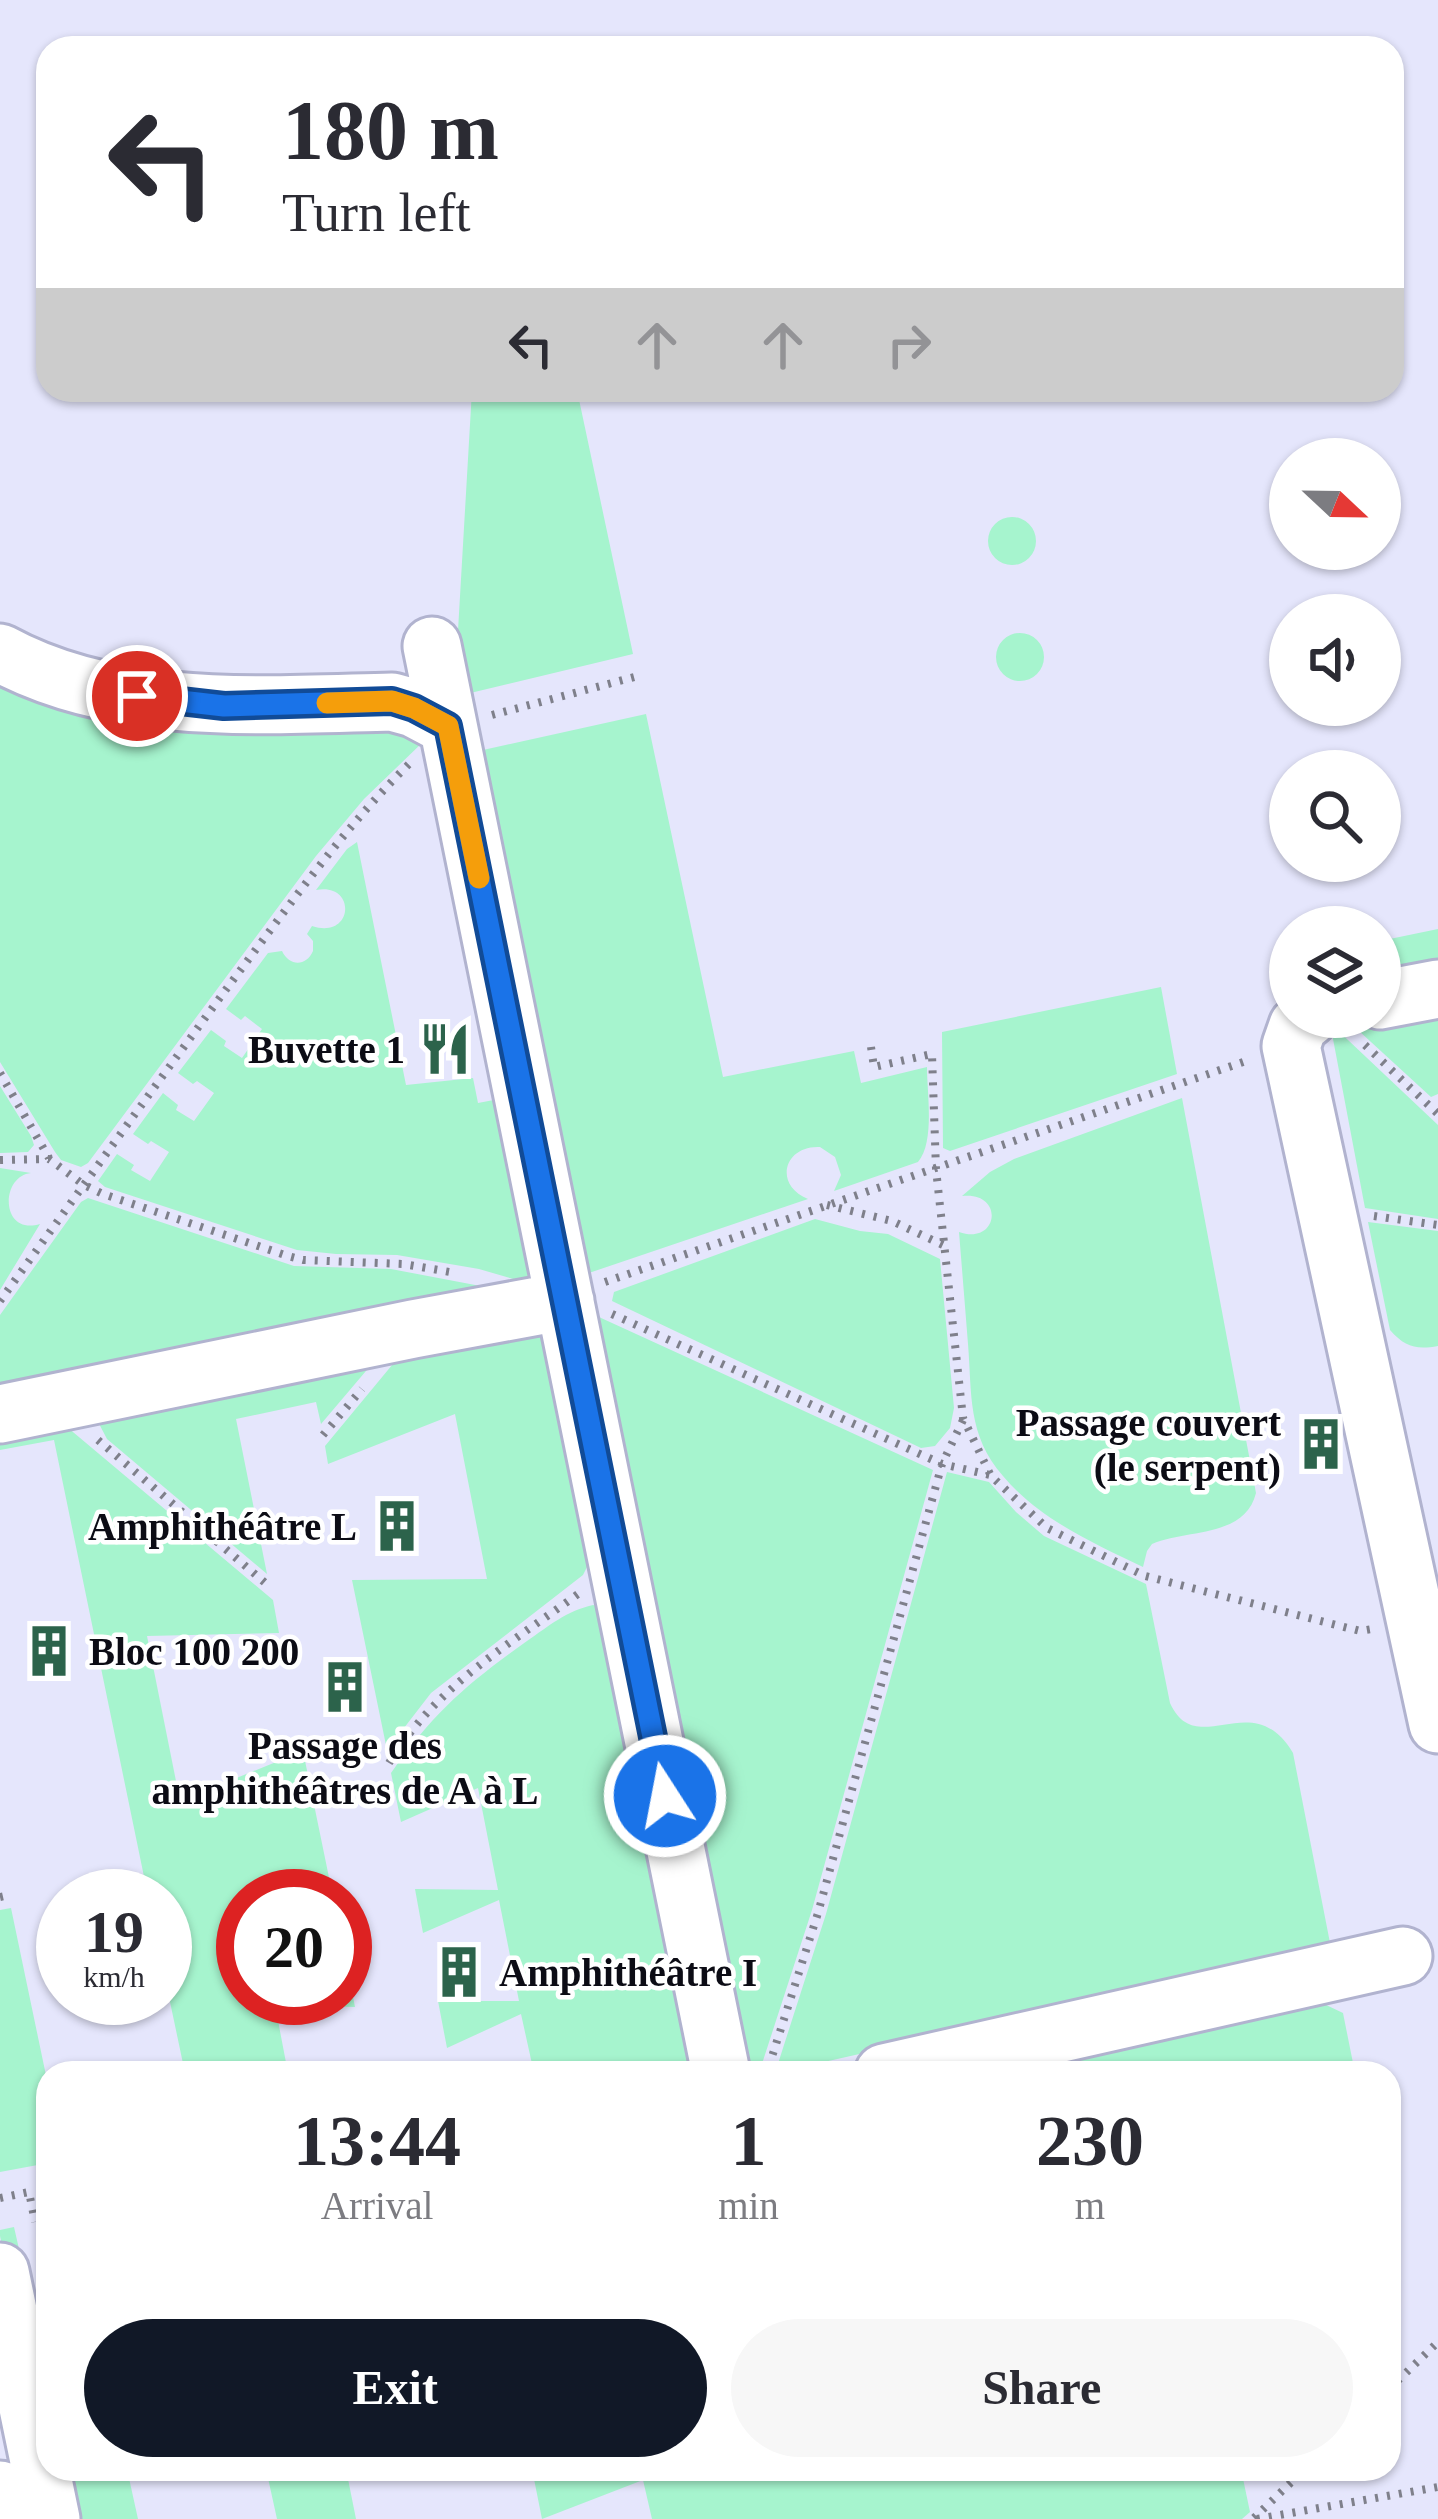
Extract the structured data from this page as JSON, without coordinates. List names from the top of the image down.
{
  "places": {
    "restaurant": ["Buvette 1"],
    "building": [
      "Passage couvert (le serpent)",
      "Amphithéâtre L",
      "Bloc 100 200",
      "Passage des amphithéâtres de A à L",
      "Amphithéâtre I"
    ]
  },
  "north": "right",
  "page": {
    "turn": ["180 m", "Turn left"],
    "speed": "19 km/h",
    "limit": "20",
    "eta": [
      "13:44",
      "Arrival",
      "1",
      "min",
      "230",
      "m"
    ],
    "buttons": ["Exit", "Share"]
  }
}
